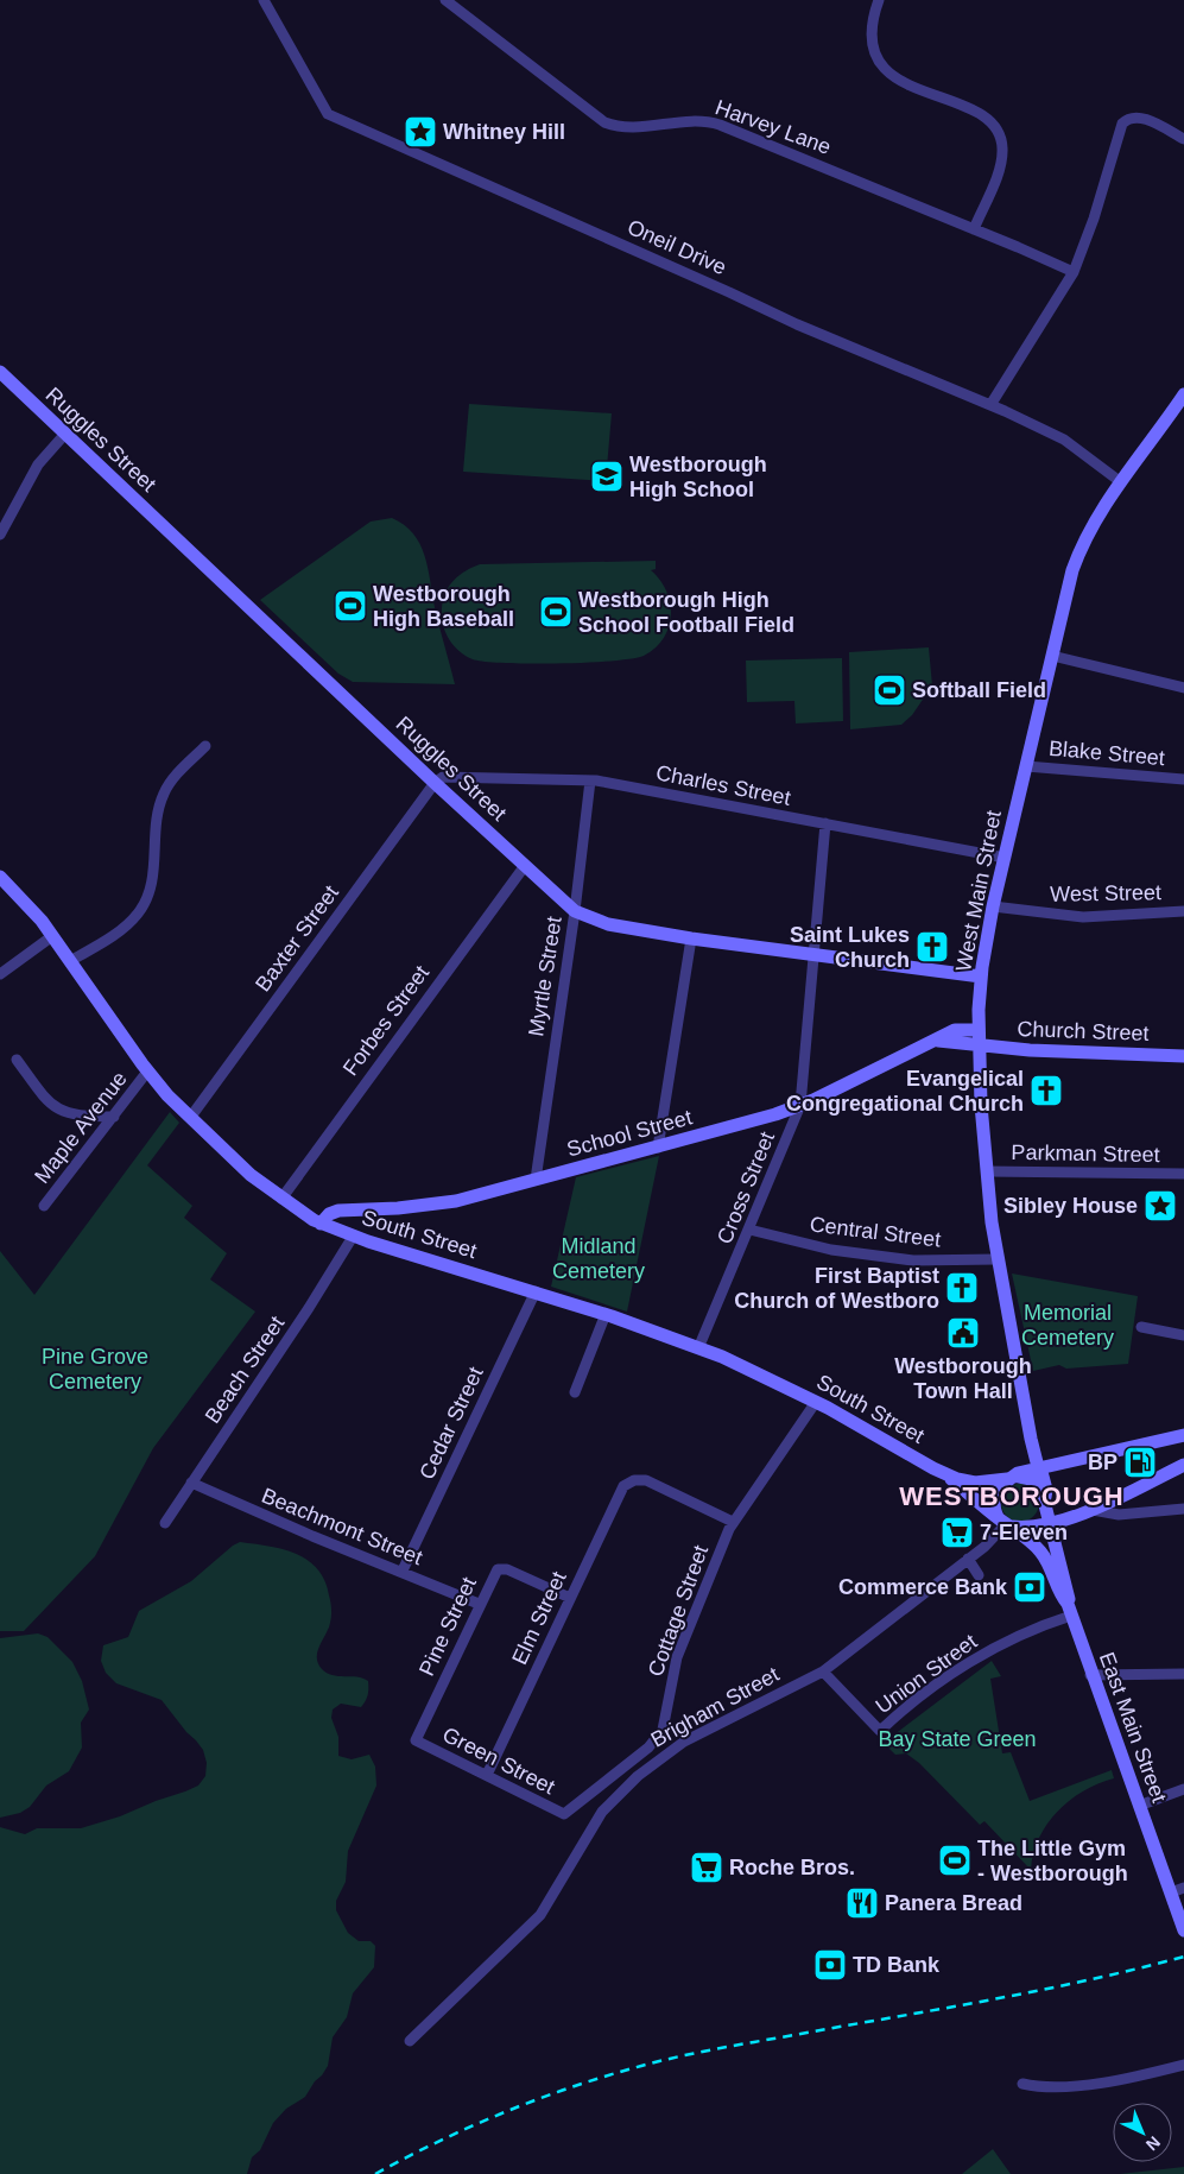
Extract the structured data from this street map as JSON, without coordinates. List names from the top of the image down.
{
  "streets": {
    "main road": [
      "Ruggles Street",
      "West Main Street",
      "Church Street",
      "School Street",
      "South Street",
      "East Main Street"
    ],
    "street": [
      "Harvey Lane",
      "Oneil Drive",
      "Blake Street",
      "Charles Street",
      "West Street",
      "Baxter Street",
      "Myrtle Street",
      "Forbes Street",
      "Maple Avenue",
      "Parkman Street",
      "Cross Street",
      "Central Street",
      "Beach Street",
      "Cedar Street",
      "Beachmont Street",
      "Cottage Street",
      "Elm Street",
      "Pine Street",
      "Union Street",
      "Brigham Street",
      "Green Street"
    ]
  },
  "crossings": [
    ["Oneil Drive", "West Main Street"],
    ["Ruggles Street", "Charles Street"],
    ["Ruggles Street", "West Main Street"],
    ["Ruggles Street", "Baxter Street"],
    ["Ruggles Street", "Myrtle Street"],
    ["Ruggles Street", "Forbes Street"],
    ["Ruggles Street", "Cross Street"],
    ["Blake Street", "West Main Street"],
    ["Charles Street", "West Main Street"],
    ["Charles Street", "Baxter Street"],
    ["Charles Street", "Myrtle Street"],
    ["Charles Street", "Cross Street"],
    ["West Main Street", "West Street"],
    ["West Main Street", "Church Street"],
    ["West Main Street", "School Street"],
    ["West Main Street", "Parkman Street"],
    ["West Main Street", "Central Street"],
    ["West Main Street", "South Street"],
    ["West Main Street", "Brigham Street"],
    ["West Main Street", "East Main Street"],
    ["Baxter Street", "South Street"],
    ["Myrtle Street", "School Street"],
    ["Forbes Street", "South Street"],
    ["Maple Avenue", "South Street"],
    ["School Street", "Cross Street"],
    ["School Street", "South Street"],
    ["Cross Street", "Central Street"],
    ["Cross Street", "South Street"],
    ["South Street", "Beach Street"],
    ["South Street", "Cedar Street"],
    ["South Street", "Cottage Street"],
    ["South Street", "Brigham Street"],
    ["South Street", "East Main Street"],
    ["Beach Street", "Beachmont Street"],
    ["Cedar Street", "Beachmont Street"],
    ["Beachmont Street", "Pine Street"],
    ["Cottage Street", "Elm Street"],
    ["Cottage Street", "Green Street"],
    ["Elm Street", "Pine Street"],
    ["Elm Street", "Green Street"],
    ["Pine Street", "Green Street"],
    ["Union Street", "Brigham Street"],
    ["Union Street", "East Main Street"],
    ["Brigham Street", "East Main Street"]
  ],
  "districts": ["WESTBOROUGH"],
  "parks": [
    "Midland Cemetery",
    "Memorial Cemetery",
    "Pine Grove Cemetery",
    "Bay State Green"
  ],
  "places": {
    "place": ["Whitney Hill", "Sibley House"],
    "school or university": ["Westborough High School"],
    "sports": [
      "Westborough High Baseball",
      "Westborough High School Football Field",
      "Softball Field",
      "The Little Gym - Westborough"
    ],
    "church": ["Saint Lukes Church", "Evangelical Congregational Church", "First Baptist Church of Westboro"],
    "public building": ["Westborough Town Hall"],
    "fuel station": ["BP"],
    "supermarket": ["7-Eleven", "Roche Bros."],
    "bank": ["Commerce Bank", "TD Bank"],
    "restaurant": ["Panera Bread"]
  },
  "north": "bottom right"
}
